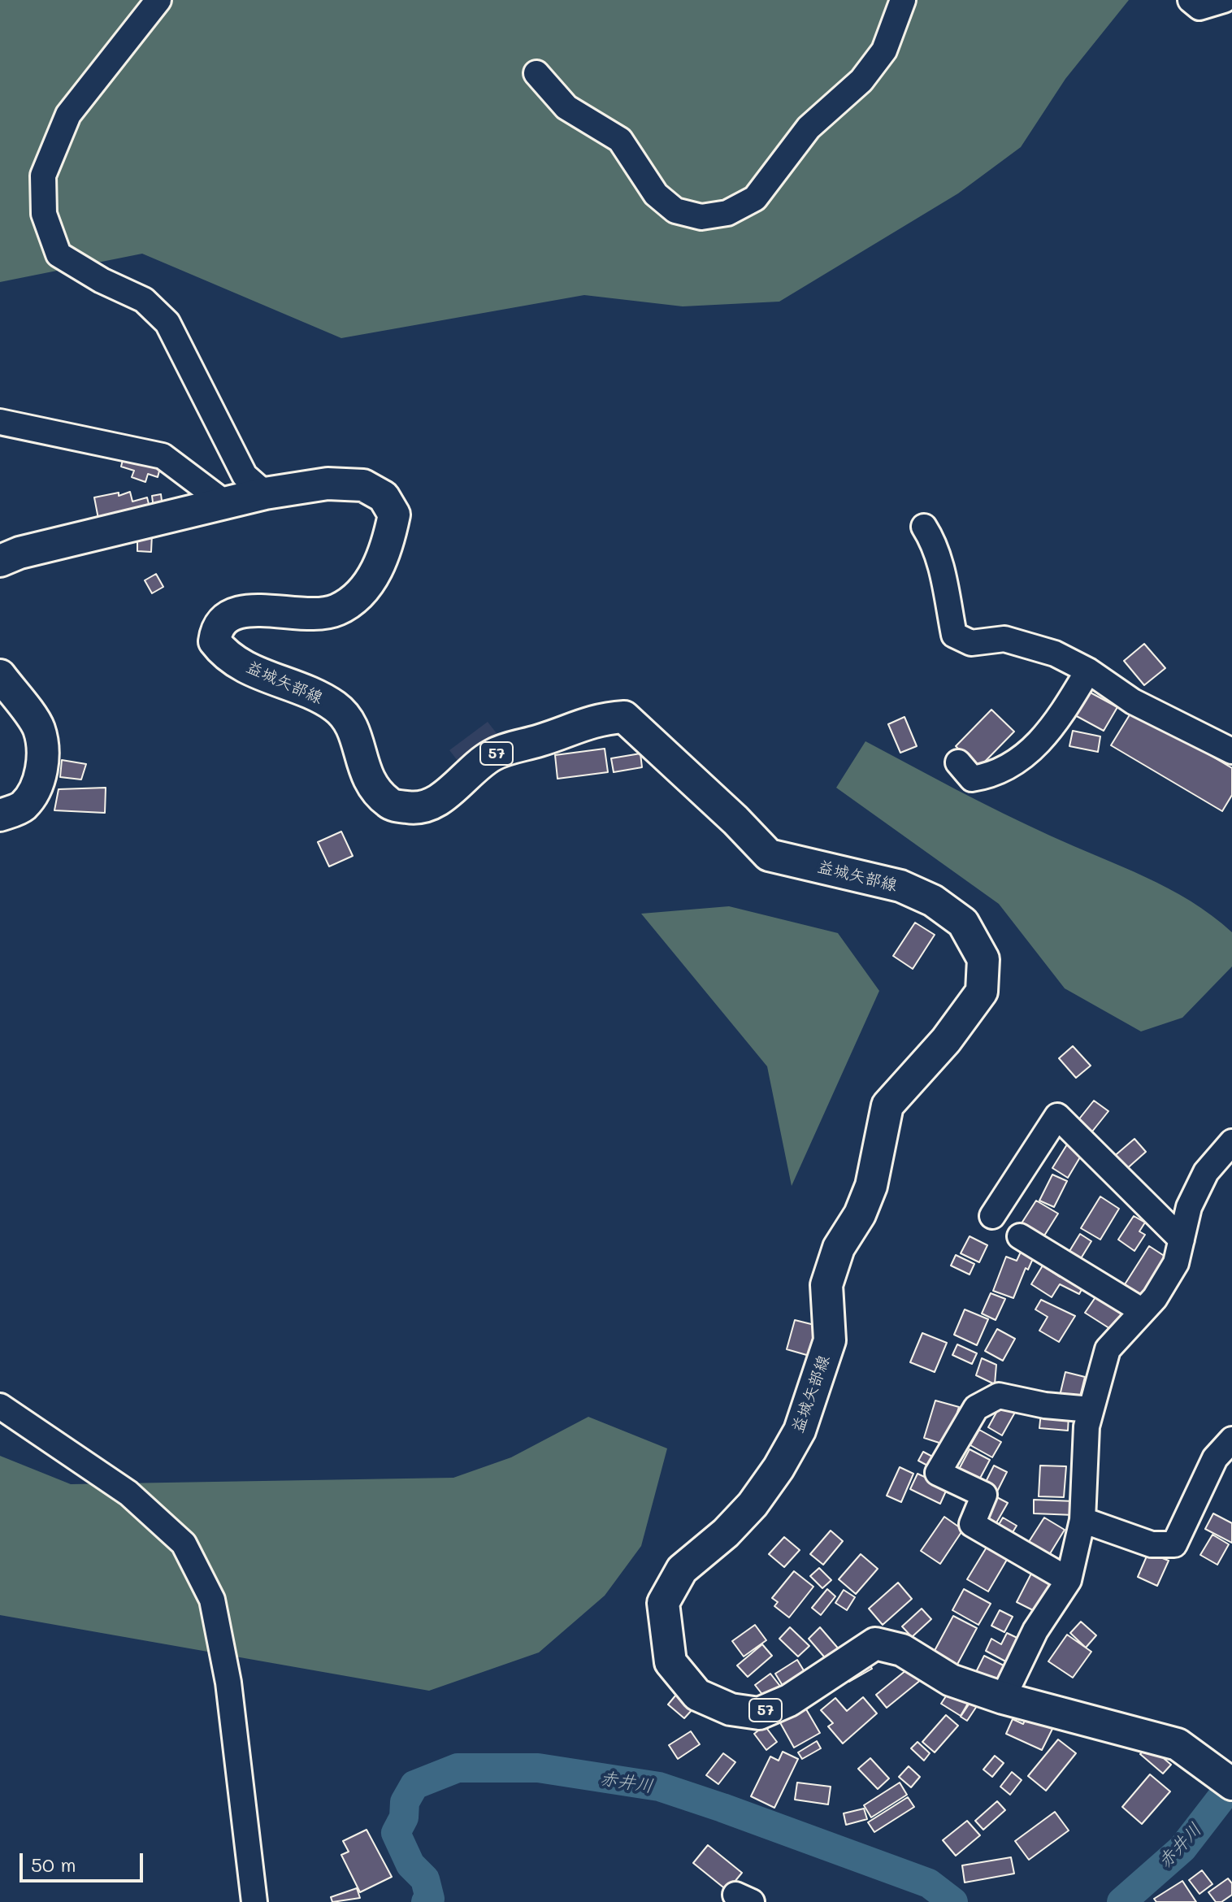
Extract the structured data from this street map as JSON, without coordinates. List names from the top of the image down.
{
  "streets": {
    "main road": ["益城矢部線", "57"]
  },
  "water": ["赤井川"],
  "scale_bar": "50 m"
}
